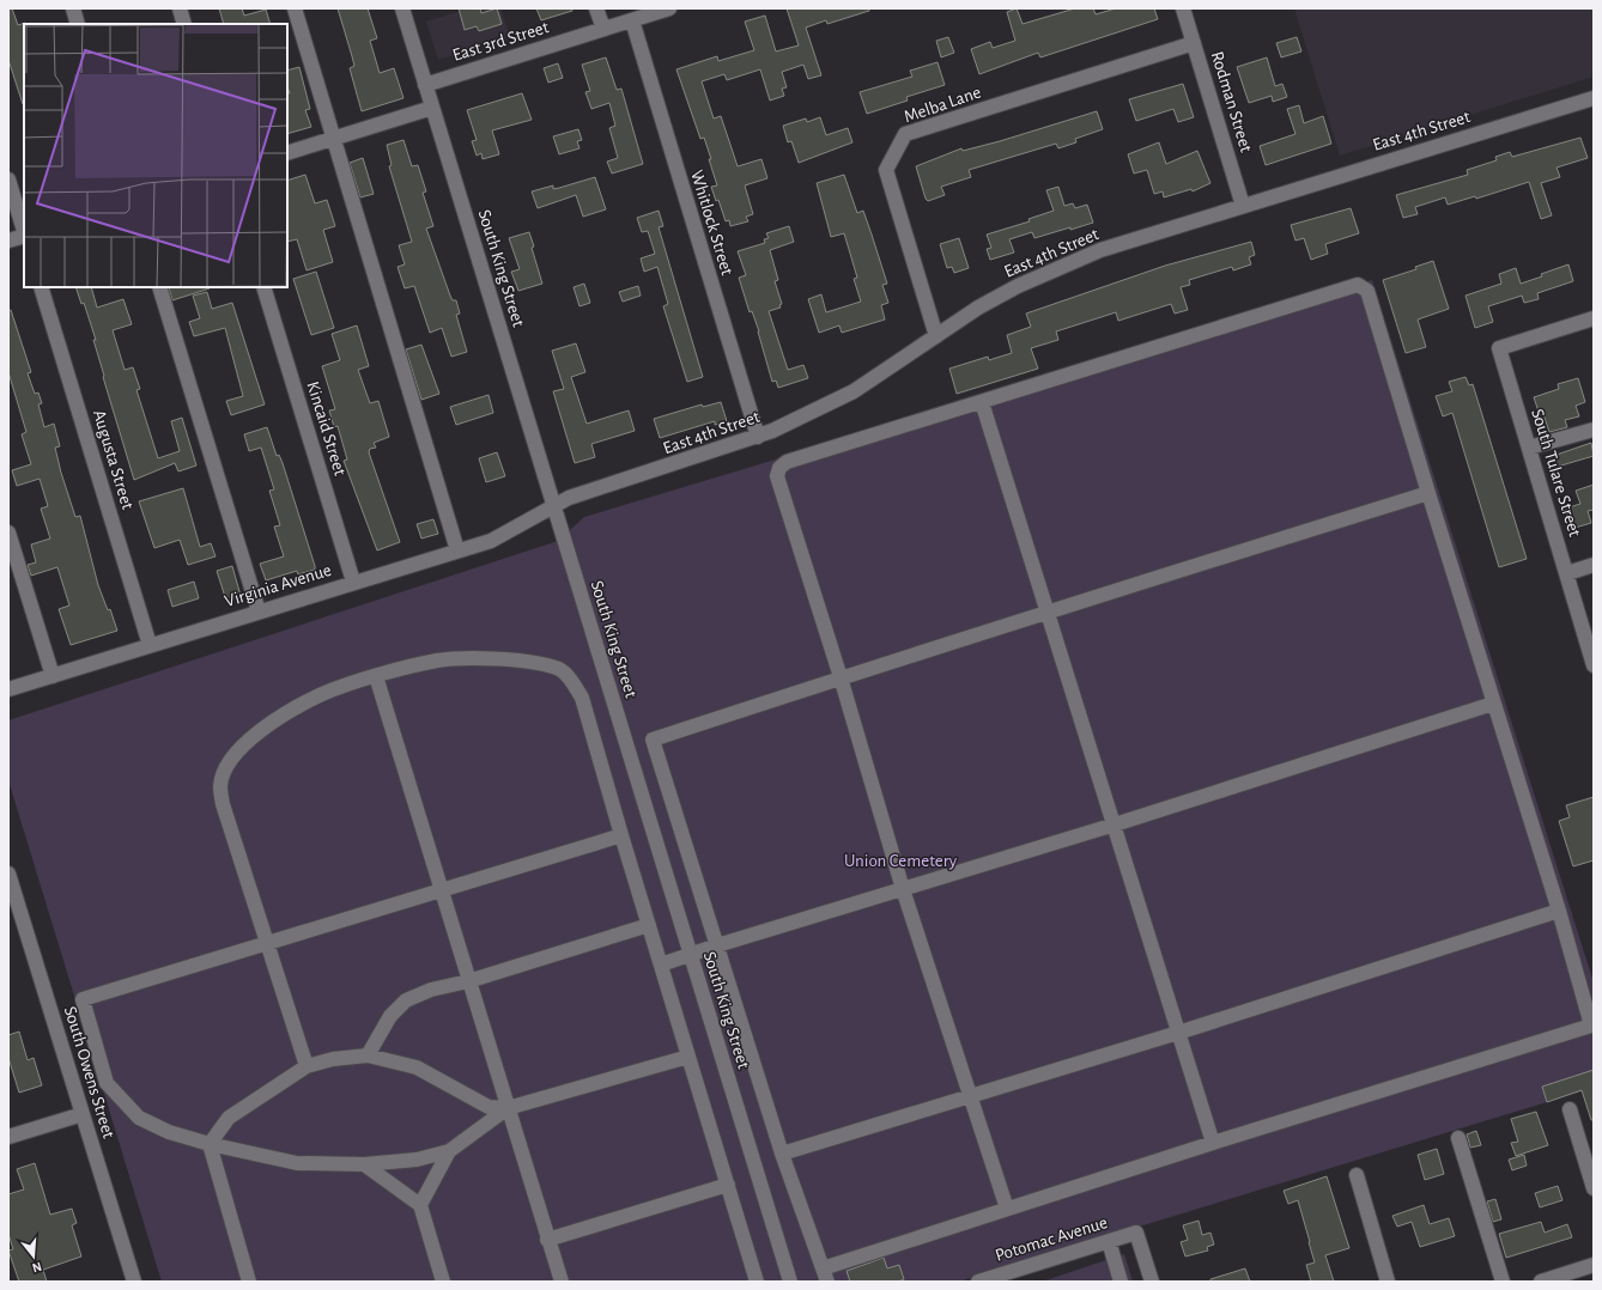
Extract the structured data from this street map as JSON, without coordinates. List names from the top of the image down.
{
  "streets": {
    "street": [
      "East 3rd Street",
      "Rodman Street",
      "Melba Lane",
      "East 4th Street",
      "Whitlock Street",
      "South King Street",
      "Kincaid Street",
      "Augusta Street",
      "South Tulare Street",
      "Virginia Avenue",
      "South Owens Street",
      "Potomac Avenue"
    ]
  },
  "crossings": [
    ["East 3rd Street", "Whitlock Street"],
    ["East 3rd Street", "South King Street"],
    ["Rodman Street", "Melba Lane"],
    ["Rodman Street", "East 4th Street"],
    ["Melba Lane", "East 4th Street"],
    ["East 4th Street", "Whitlock Street"],
    ["East 4th Street", "South King Street"],
    ["East 4th Street", "Virginia Avenue"],
    ["South King Street", "Virginia Avenue"],
    ["Kincaid Street", "Virginia Avenue"],
    ["Augusta Street", "Virginia Avenue"]
  ],
  "parks": ["Union Cemetery"],
  "north": "bottom"
}
